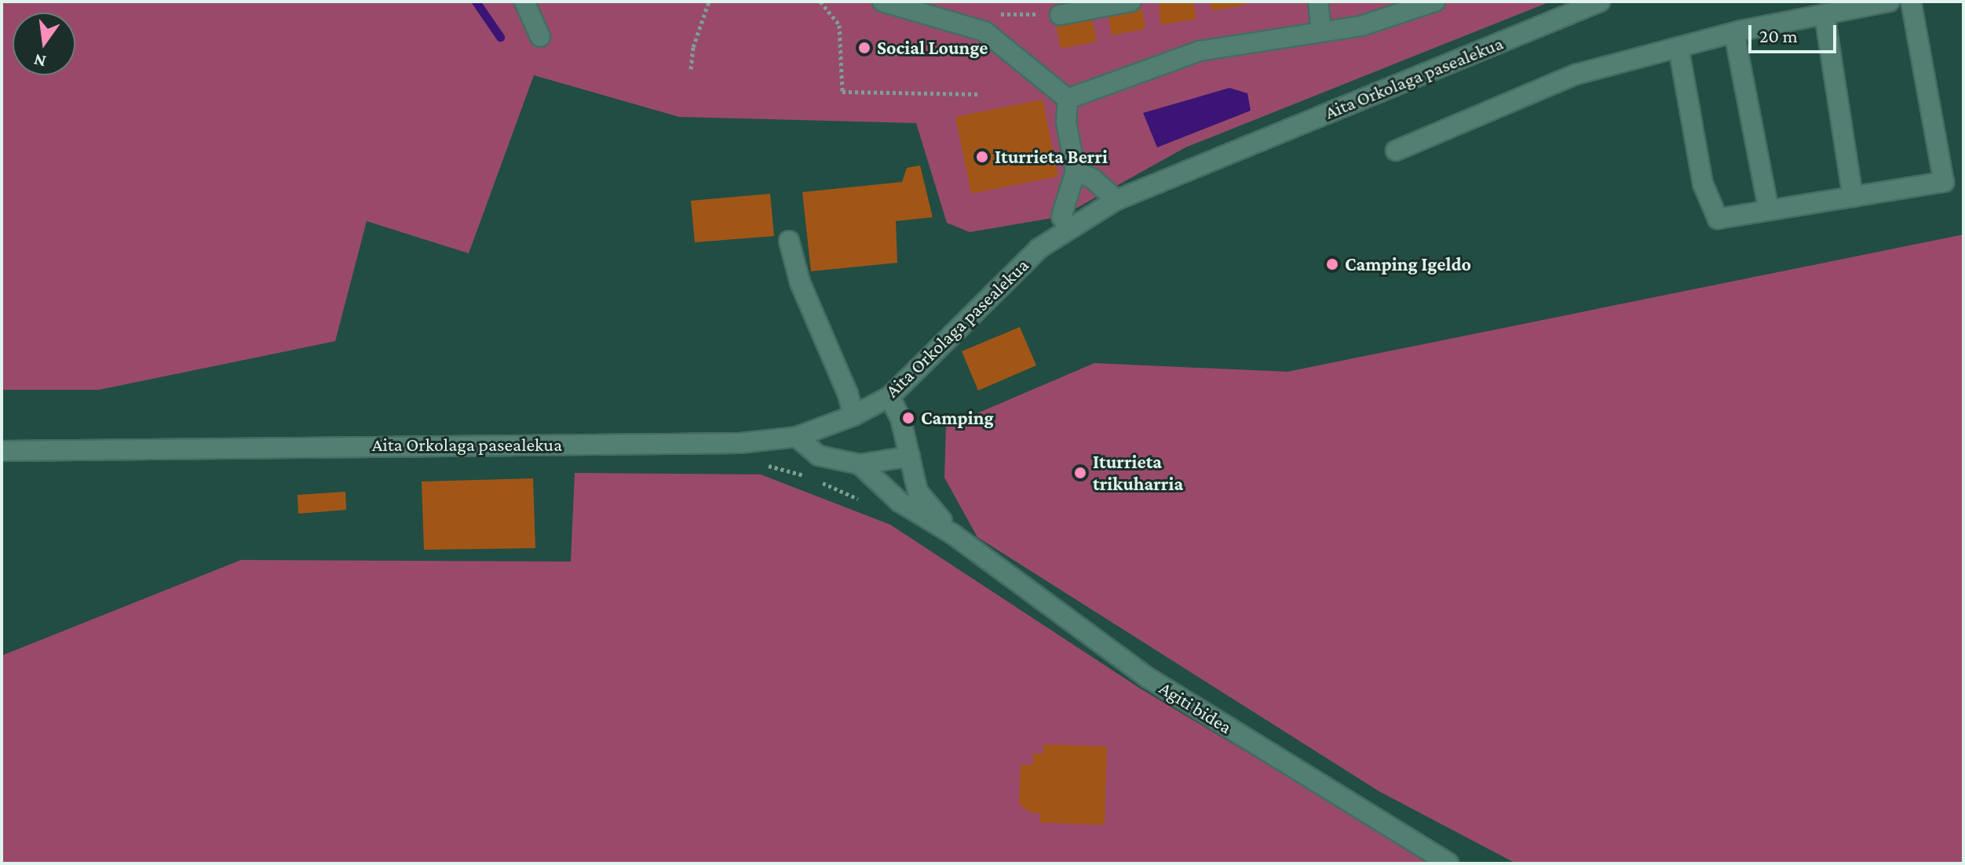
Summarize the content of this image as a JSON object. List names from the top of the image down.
{
  "streets": {
    "street": ["Aita Orkolaga pasealekua", "Agiti bidea"]
  },
  "crossings": [
    ["Aita Orkolaga pasealekua", "Agiti bidea"]
  ],
  "places": [
    "Social Lounge",
    "Iturrieta Berri",
    "Camping Igeldo",
    "Camping",
    "Iturrieta trikuharria"
  ],
  "scale_bar": "20 m",
  "north": "bottom"
}
